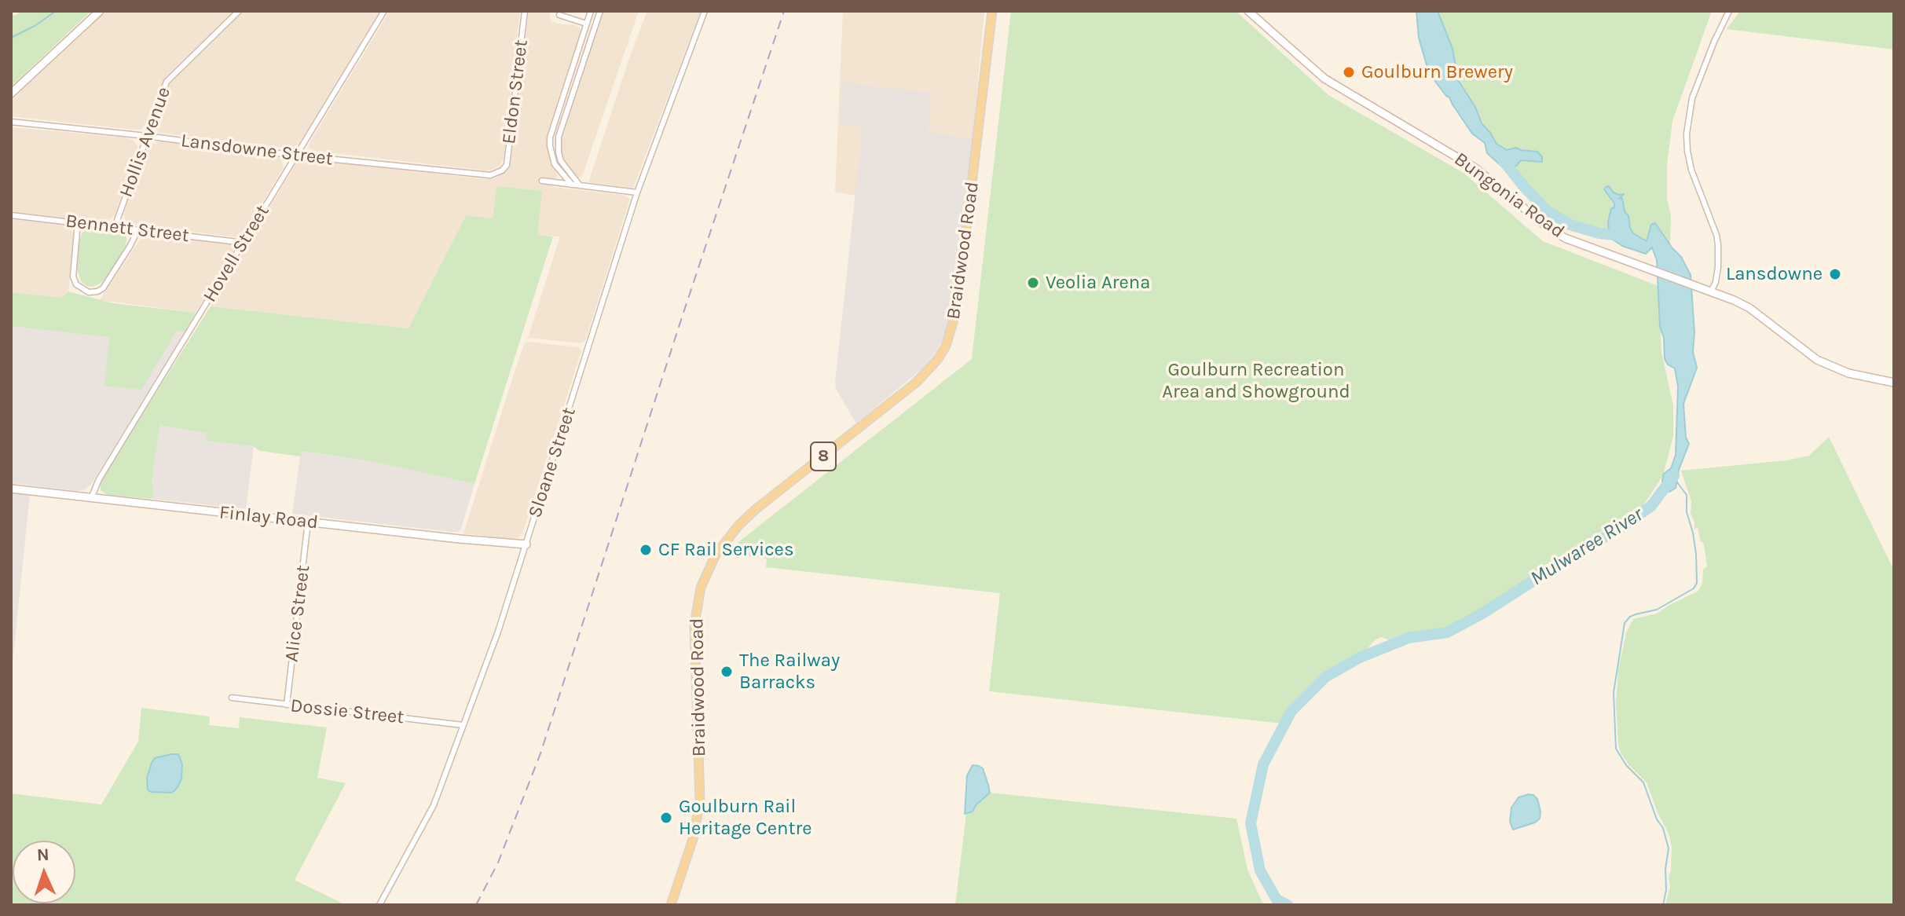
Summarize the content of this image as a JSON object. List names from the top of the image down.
{
  "streets": {
    "main road": ["Braidwood Road", "8"],
    "street": [
      "Eldon Street",
      "Hollis Avenue",
      "Lansdowne Street",
      "Bungonia Road",
      "Bennett Street",
      "Hovell Street",
      "Sloane Street",
      "Finlay Road",
      "Alice Street",
      "Dossie Street"
    ]
  },
  "crossings": [
    ["Eldon Street", "Lansdowne Street"],
    ["Hollis Avenue", "Lansdowne Street"],
    ["Hollis Avenue", "Bennett Street"],
    ["Lansdowne Street", "Hovell Street"],
    ["Bennett Street", "Hovell Street"],
    ["Hovell Street", "Finlay Road"],
    ["Sloane Street", "Finlay Road"],
    ["Sloane Street", "Dossie Street"],
    ["Finlay Road", "Alice Street"],
    ["Alice Street", "Dossie Street"]
  ],
  "water": ["Mulwaree River"],
  "parks": ["Goulburn Recreation Area and Showground"],
  "places": [
    "Goulburn Brewery",
    "Lansdowne",
    "Veolia Arena",
    "CF Rail Services",
    "The Railway Barracks",
    "Goulburn Rail Heritage Centre"
  ],
  "north": "top"
}
